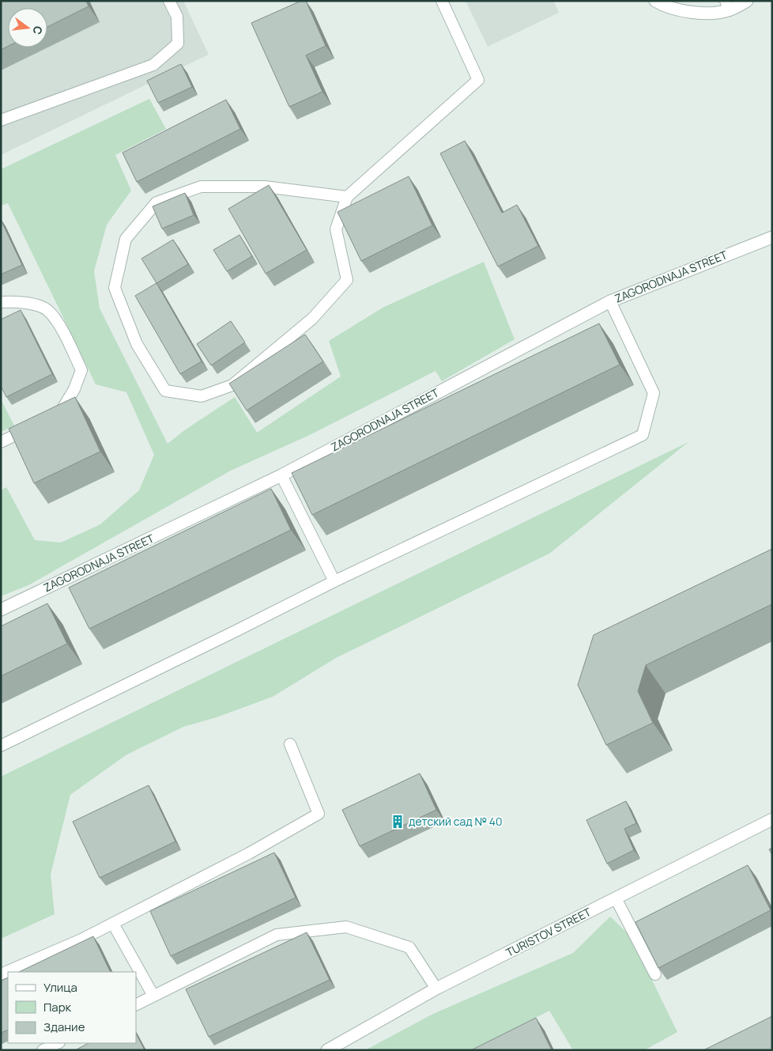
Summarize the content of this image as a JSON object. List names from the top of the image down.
{
  "streets": {
    "street": ["ZAGORODNAJA STREET", "TURISTOV STREET"]
  },
  "places": {
    "building": ["детский сад № 40"]
  },
  "legend": ["Улица", "Парк", "Здание"],
  "north": "right"
}
